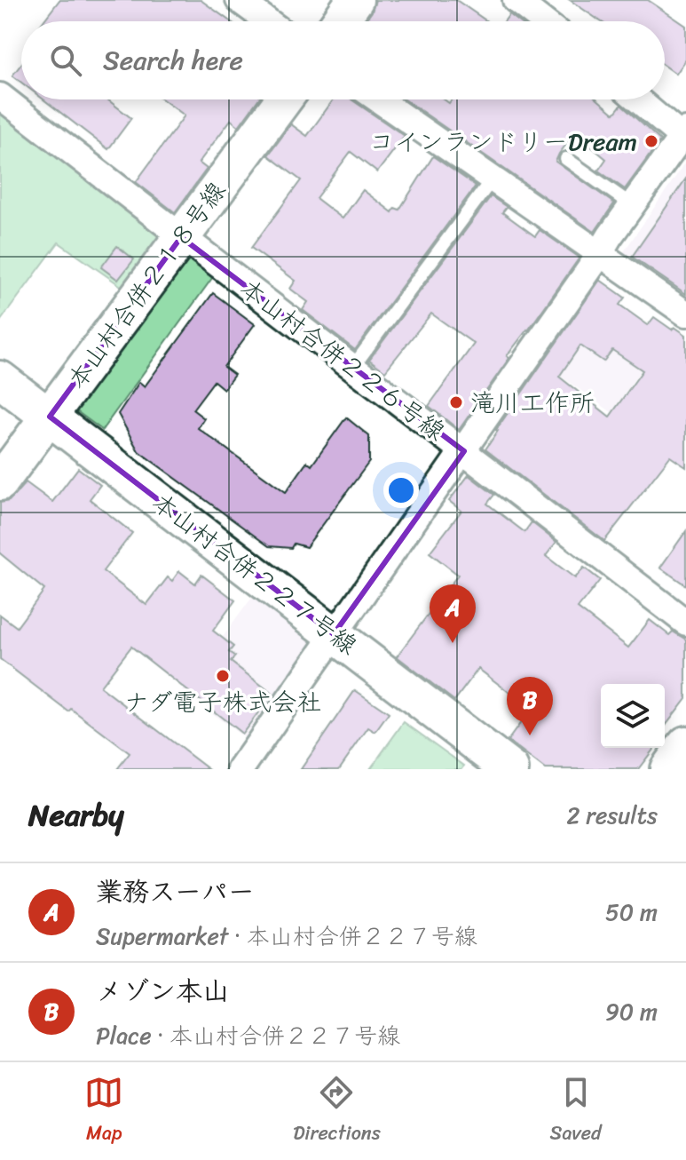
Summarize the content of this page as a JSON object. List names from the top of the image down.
{
  "streets": {
    "street": ["本山村合併２１８号線", "本山村合併２２６号線", "本山村合併２２７号線"]
  },
  "crossings": [
    ["本山村合併２１８号線", "本山村合併２２６号線"],
    ["本山村合併２１８号線", "本山村合併２２７号線"]
  ],
  "places": ["コインランドリーDream", "滝川工作所", "ナダ電子株式会社"],
  "page": {
    "search": "Search here",
    "pins": ["A", "B"],
    "heading": ["Nearby", "2 results"],
    "list": [
      {
        "mark": "A",
        "name": "業務スーパー",
        "note": "Supermarket · 本山村合併２２７号線",
        "value": "50 m"
      },
      {
        "mark": "B",
        "name": "メゾン本山",
        "note": "Place · 本山村合併２２７号線",
        "value": "90 m"
      }
    ],
    "nav": ["Map", "Directions", "Saved"]
  }
}
